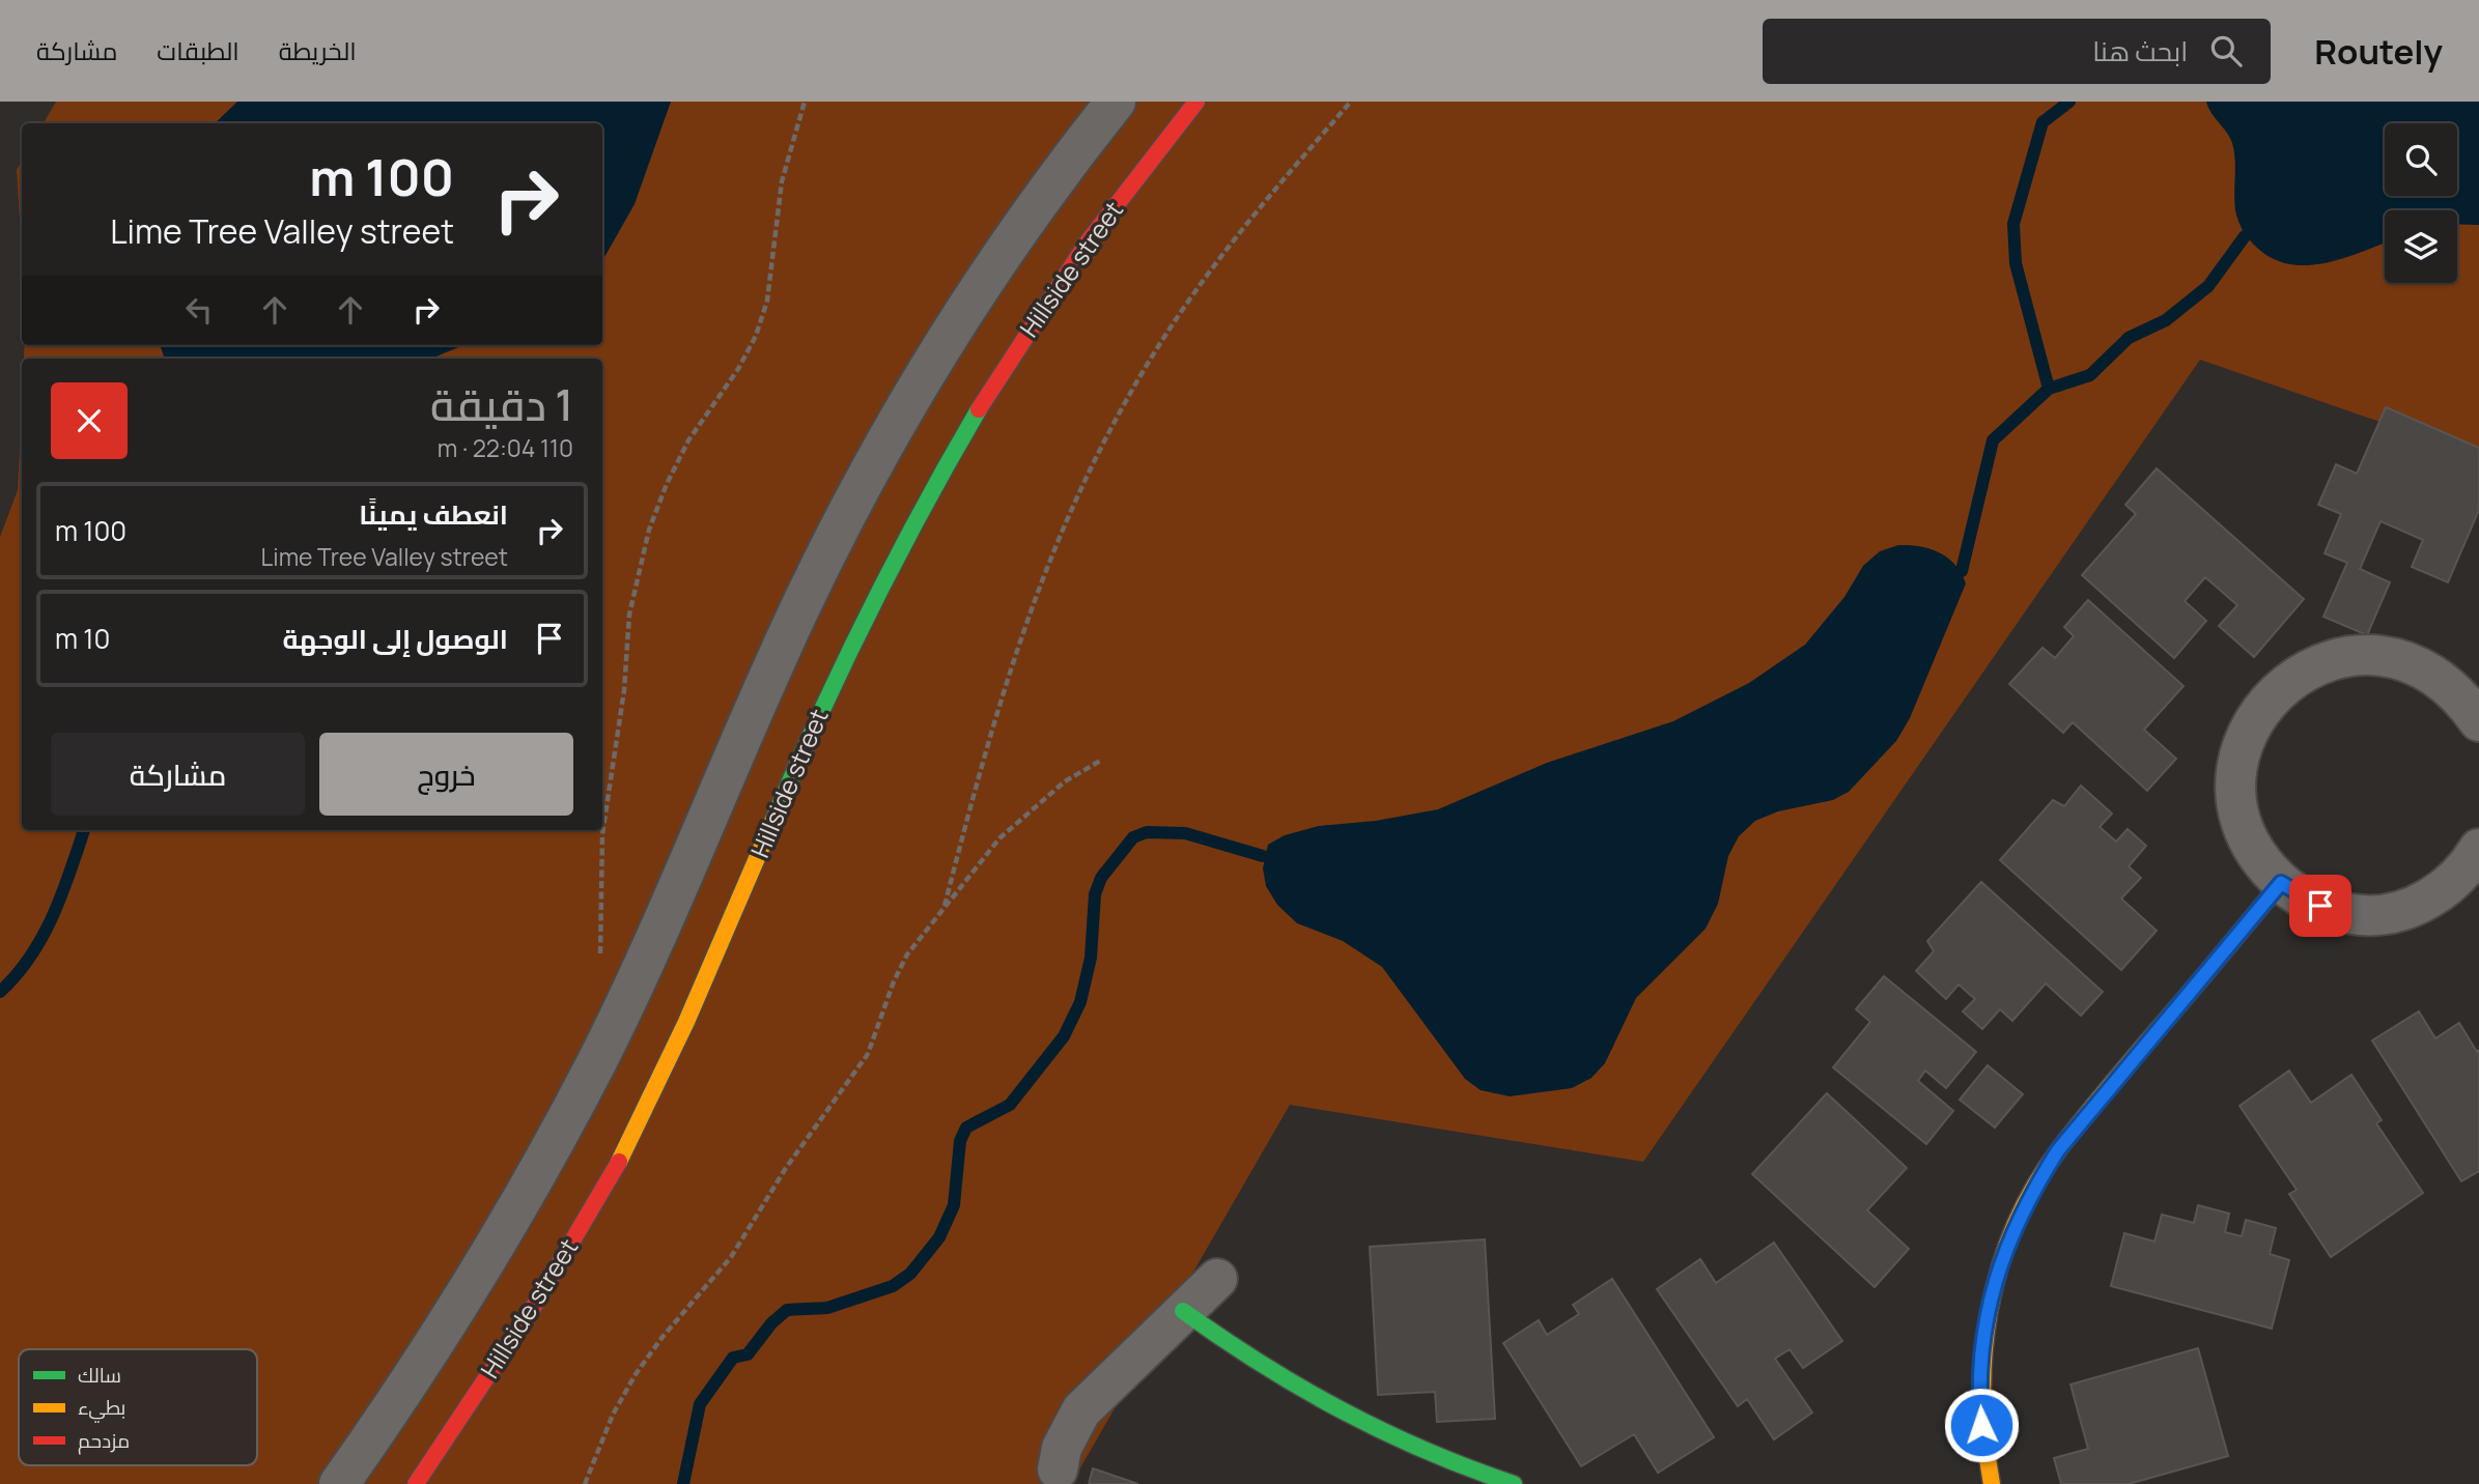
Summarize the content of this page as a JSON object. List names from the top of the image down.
{
  "streets": {
    "street": ["Hillside street"]
  },
  "legend": ["سالك", "بطيء", "مزدحم"],
  "page": {
    "header": "Routely",
    "search": "ابحث هنا",
    "nav": ["الخريطة", "الطبقات", "مشاركة"],
    "turn": ["100 m", "Lime Tree Valley street"],
    "heading": ["1 دقيقة", "110 m · 22:04"],
    "list": [
      {
        "name": "انعطف يمينًا",
        "note": "Lime Tree Valley street",
        "value": "100 m"
      },
      {
        "name": "الوصول إلى الوجهة",
        "value": "10 m"
      }
    ],
    "buttons": ["خروج", "مشاركة"]
  }
}
